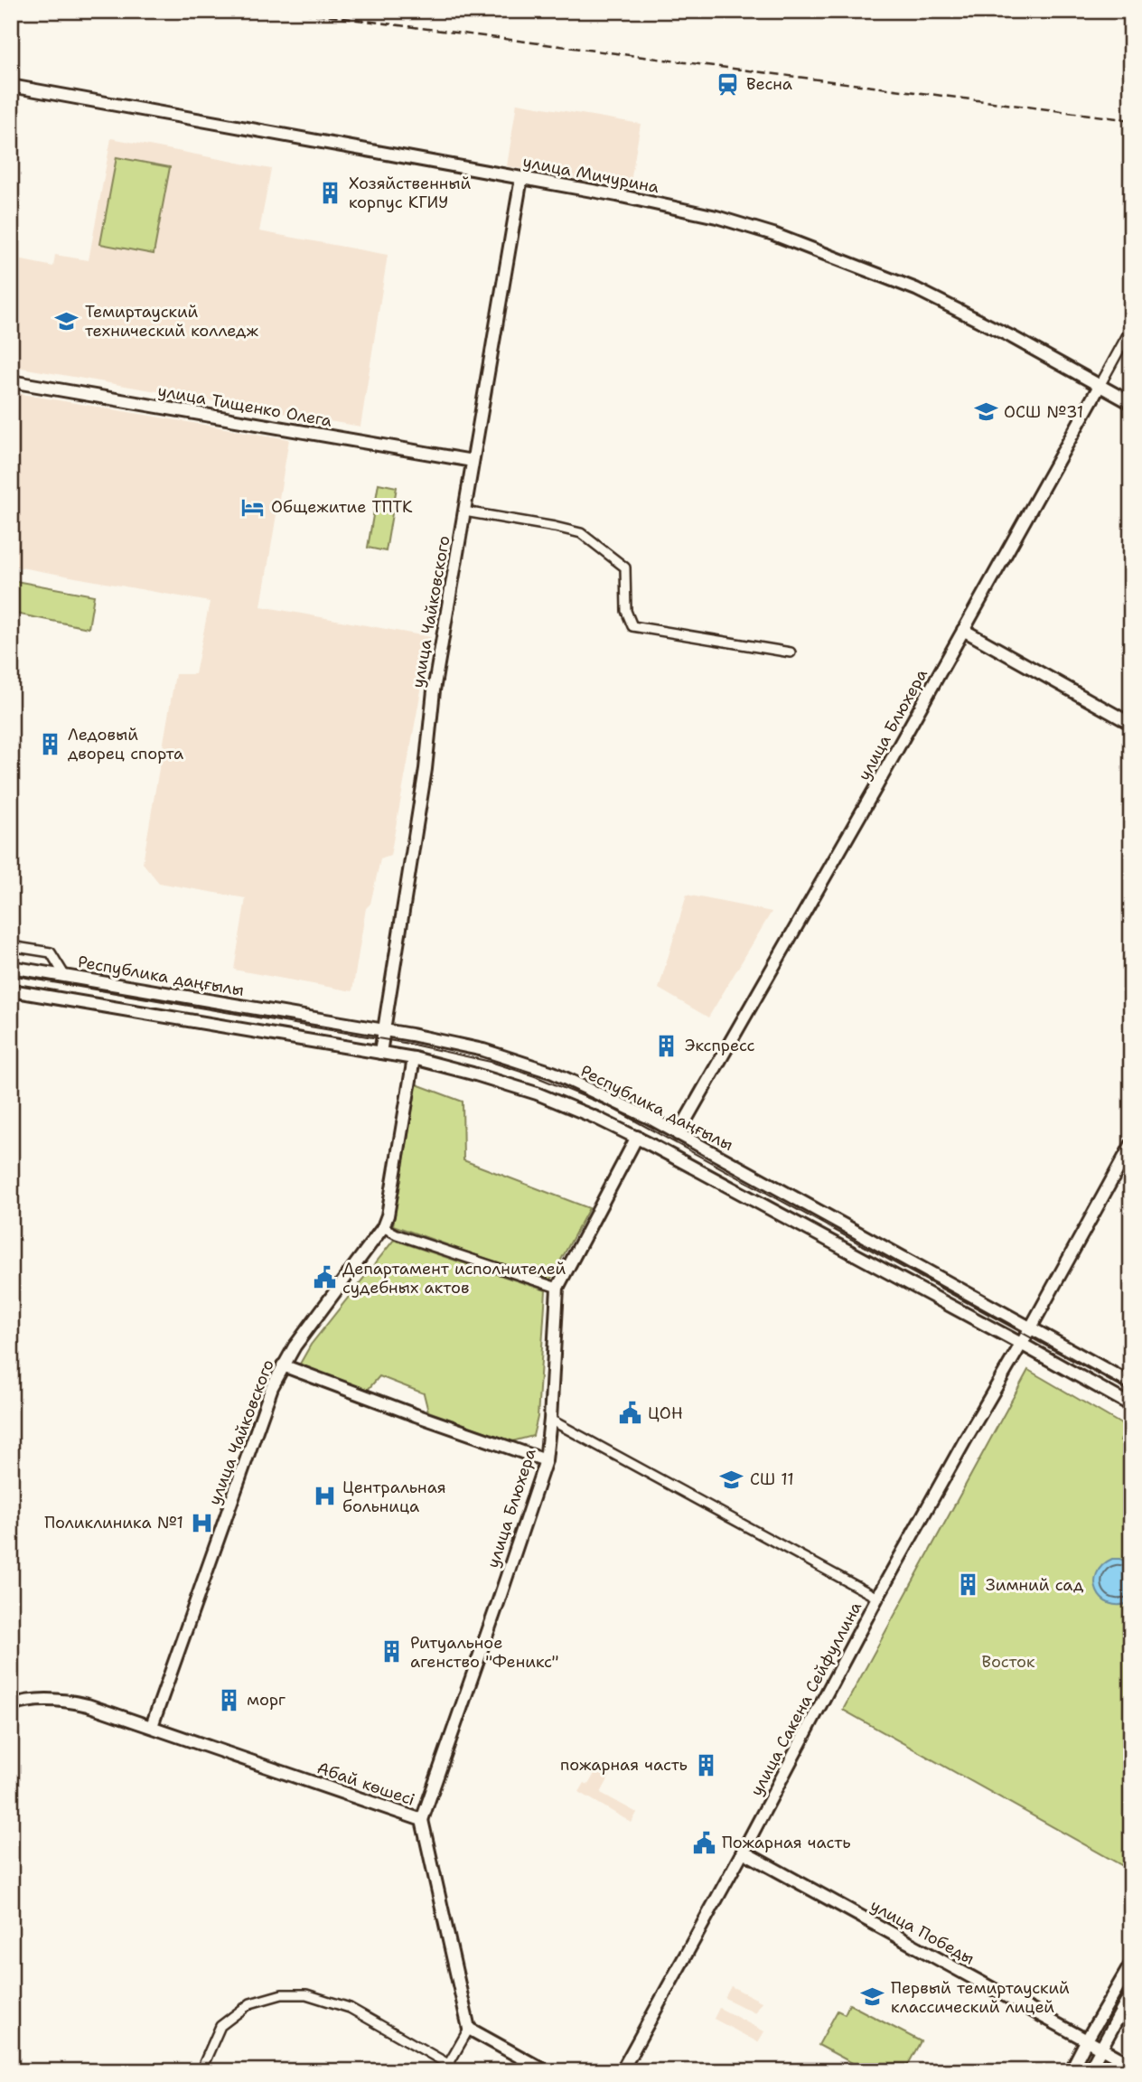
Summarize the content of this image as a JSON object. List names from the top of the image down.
{
  "streets": {
    "street": [
      "улица Мичурина",
      "улица Тищенко Олега",
      "улица Чайковского",
      "улица Блюхера",
      "Республика даңғылы",
      "улица Сакена Сейфуллина",
      "Абай көшесі",
      "улица Победы"
    ]
  },
  "crossings": [
    ["улица Мичурина", "улица Чайковского"],
    ["улица Мичурина", "улица Блюхера"],
    ["улица Тищенко Олега", "улица Чайковского"],
    ["улица Чайковского", "Республика даңғылы"],
    ["улица Чайковского", "Абай көшесі"],
    ["улица Блюхера", "Республика даңғылы"],
    ["улица Блюхера", "Абай көшесі"],
    ["Республика даңғылы", "улица Сакена Сейфуллина"],
    ["улица Сакена Сейфуллина", "улица Победы"]
  ],
  "parks": ["Восток"],
  "places": {
    "station": ["Весна"],
    "building": [
      "Хозяйственный корпус КГИУ",
      "Ледовый дворец спорта",
      "Экспресс",
      "Зимний сад",
      "Ритуальное агенство \"Феникс\"",
      "морг",
      "пожарная часть"
    ],
    "school or university": [
      "Темиртауский технический колледж",
      "ОСШ №31",
      "СШ 11",
      "Первый темиртауский классический лицей"
    ],
    "hotel": ["Общежитие ТПТК"],
    "public building": ["Департамент исполнителей судебных актов", "ЦОН", "Пожарная часть"],
    "hospital": ["Центральная больница", "Поликлиника №1"]
  }
}
